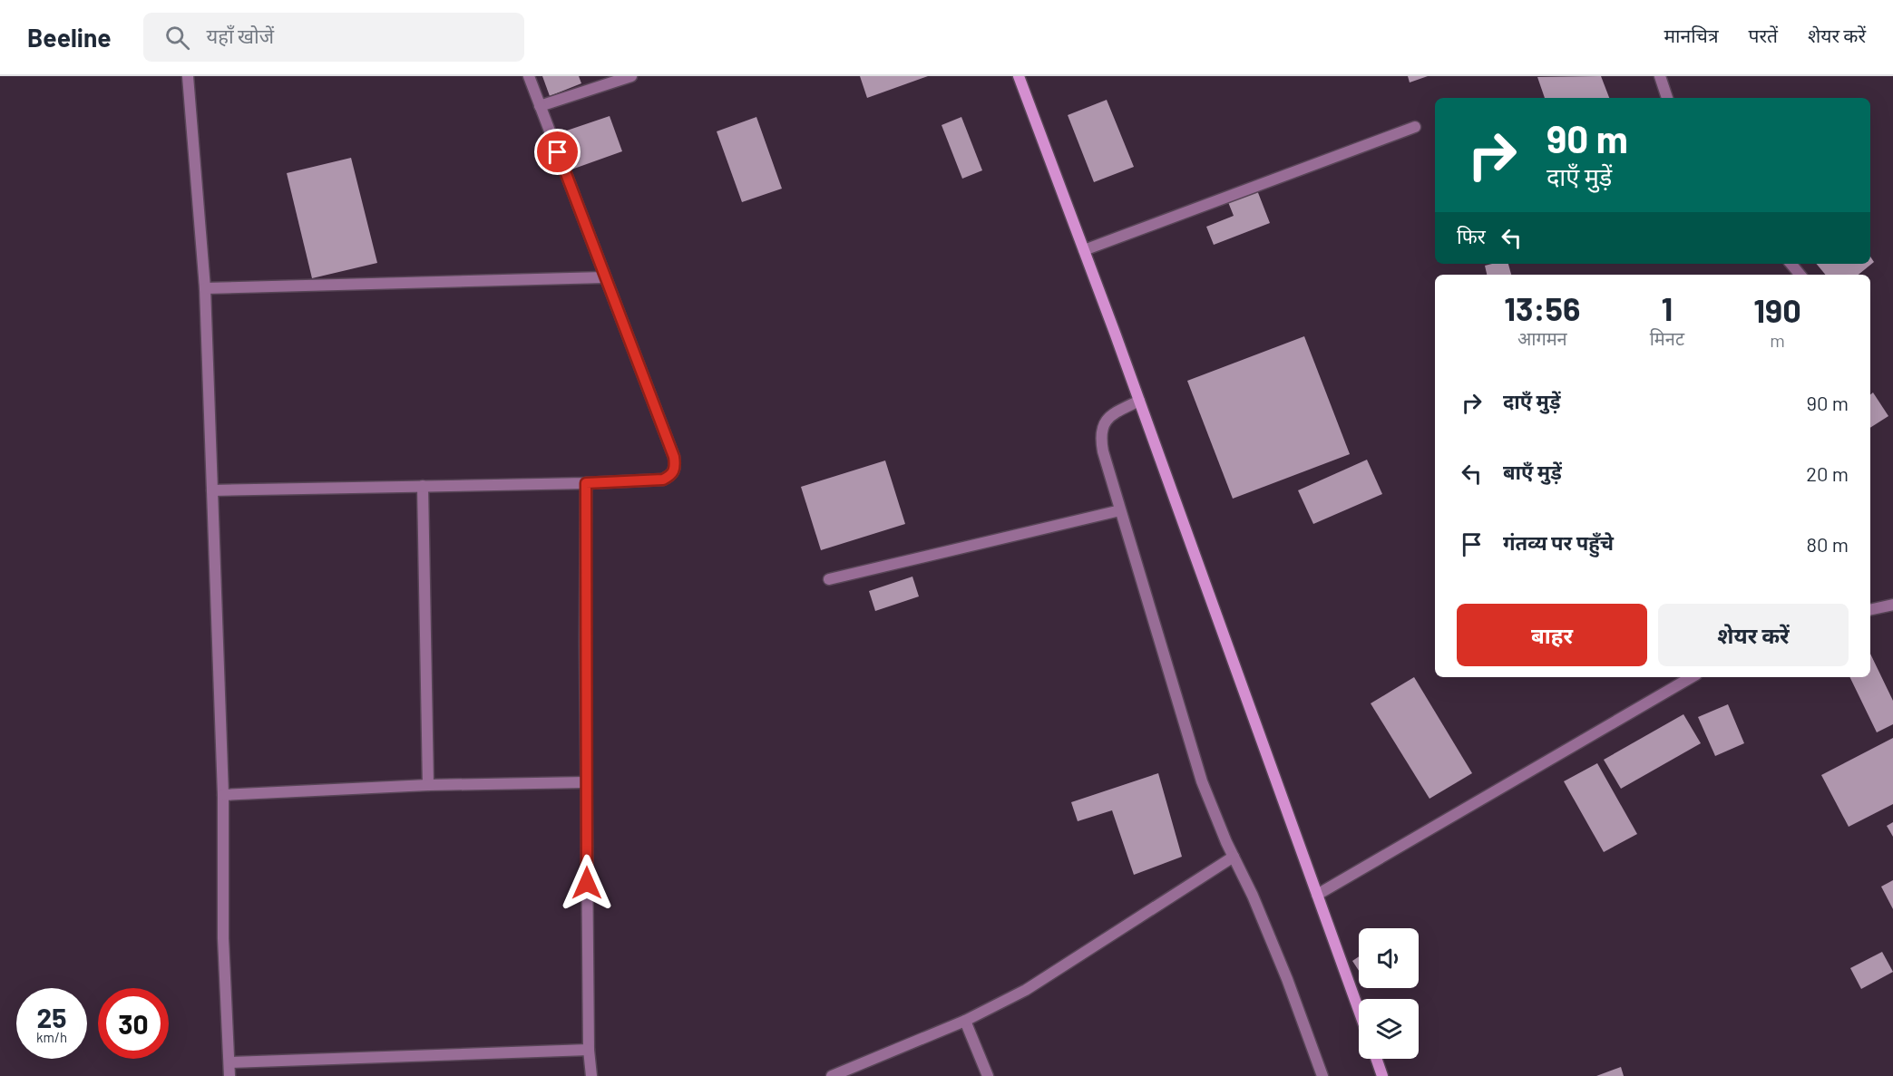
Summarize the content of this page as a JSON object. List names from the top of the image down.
{
  "page": {
    "header": "Beeline",
    "search": "यहाँ खोजें",
    "nav": ["मानचित्र", "परतें", "शेयर करें"],
    "turn": ["90 m", "दाएँ मुड़ें"],
    "then": "फिर",
    "eta": [
      "13:56",
      "आगमन",
      "1",
      "मिनट",
      "190",
      "m"
    ],
    "list": [
      {
        "name": "दाएँ मुड़ें",
        "value": "90 m"
      },
      {
        "name": "बाएँ मुड़ें",
        "value": "20 m"
      },
      {
        "name": "गंतव्य पर पहुँचे",
        "value": "80 m"
      }
    ],
    "buttons": ["बाहर", "शेयर करें"],
    "speed": "25 km/h",
    "limit": "30"
  }
}
